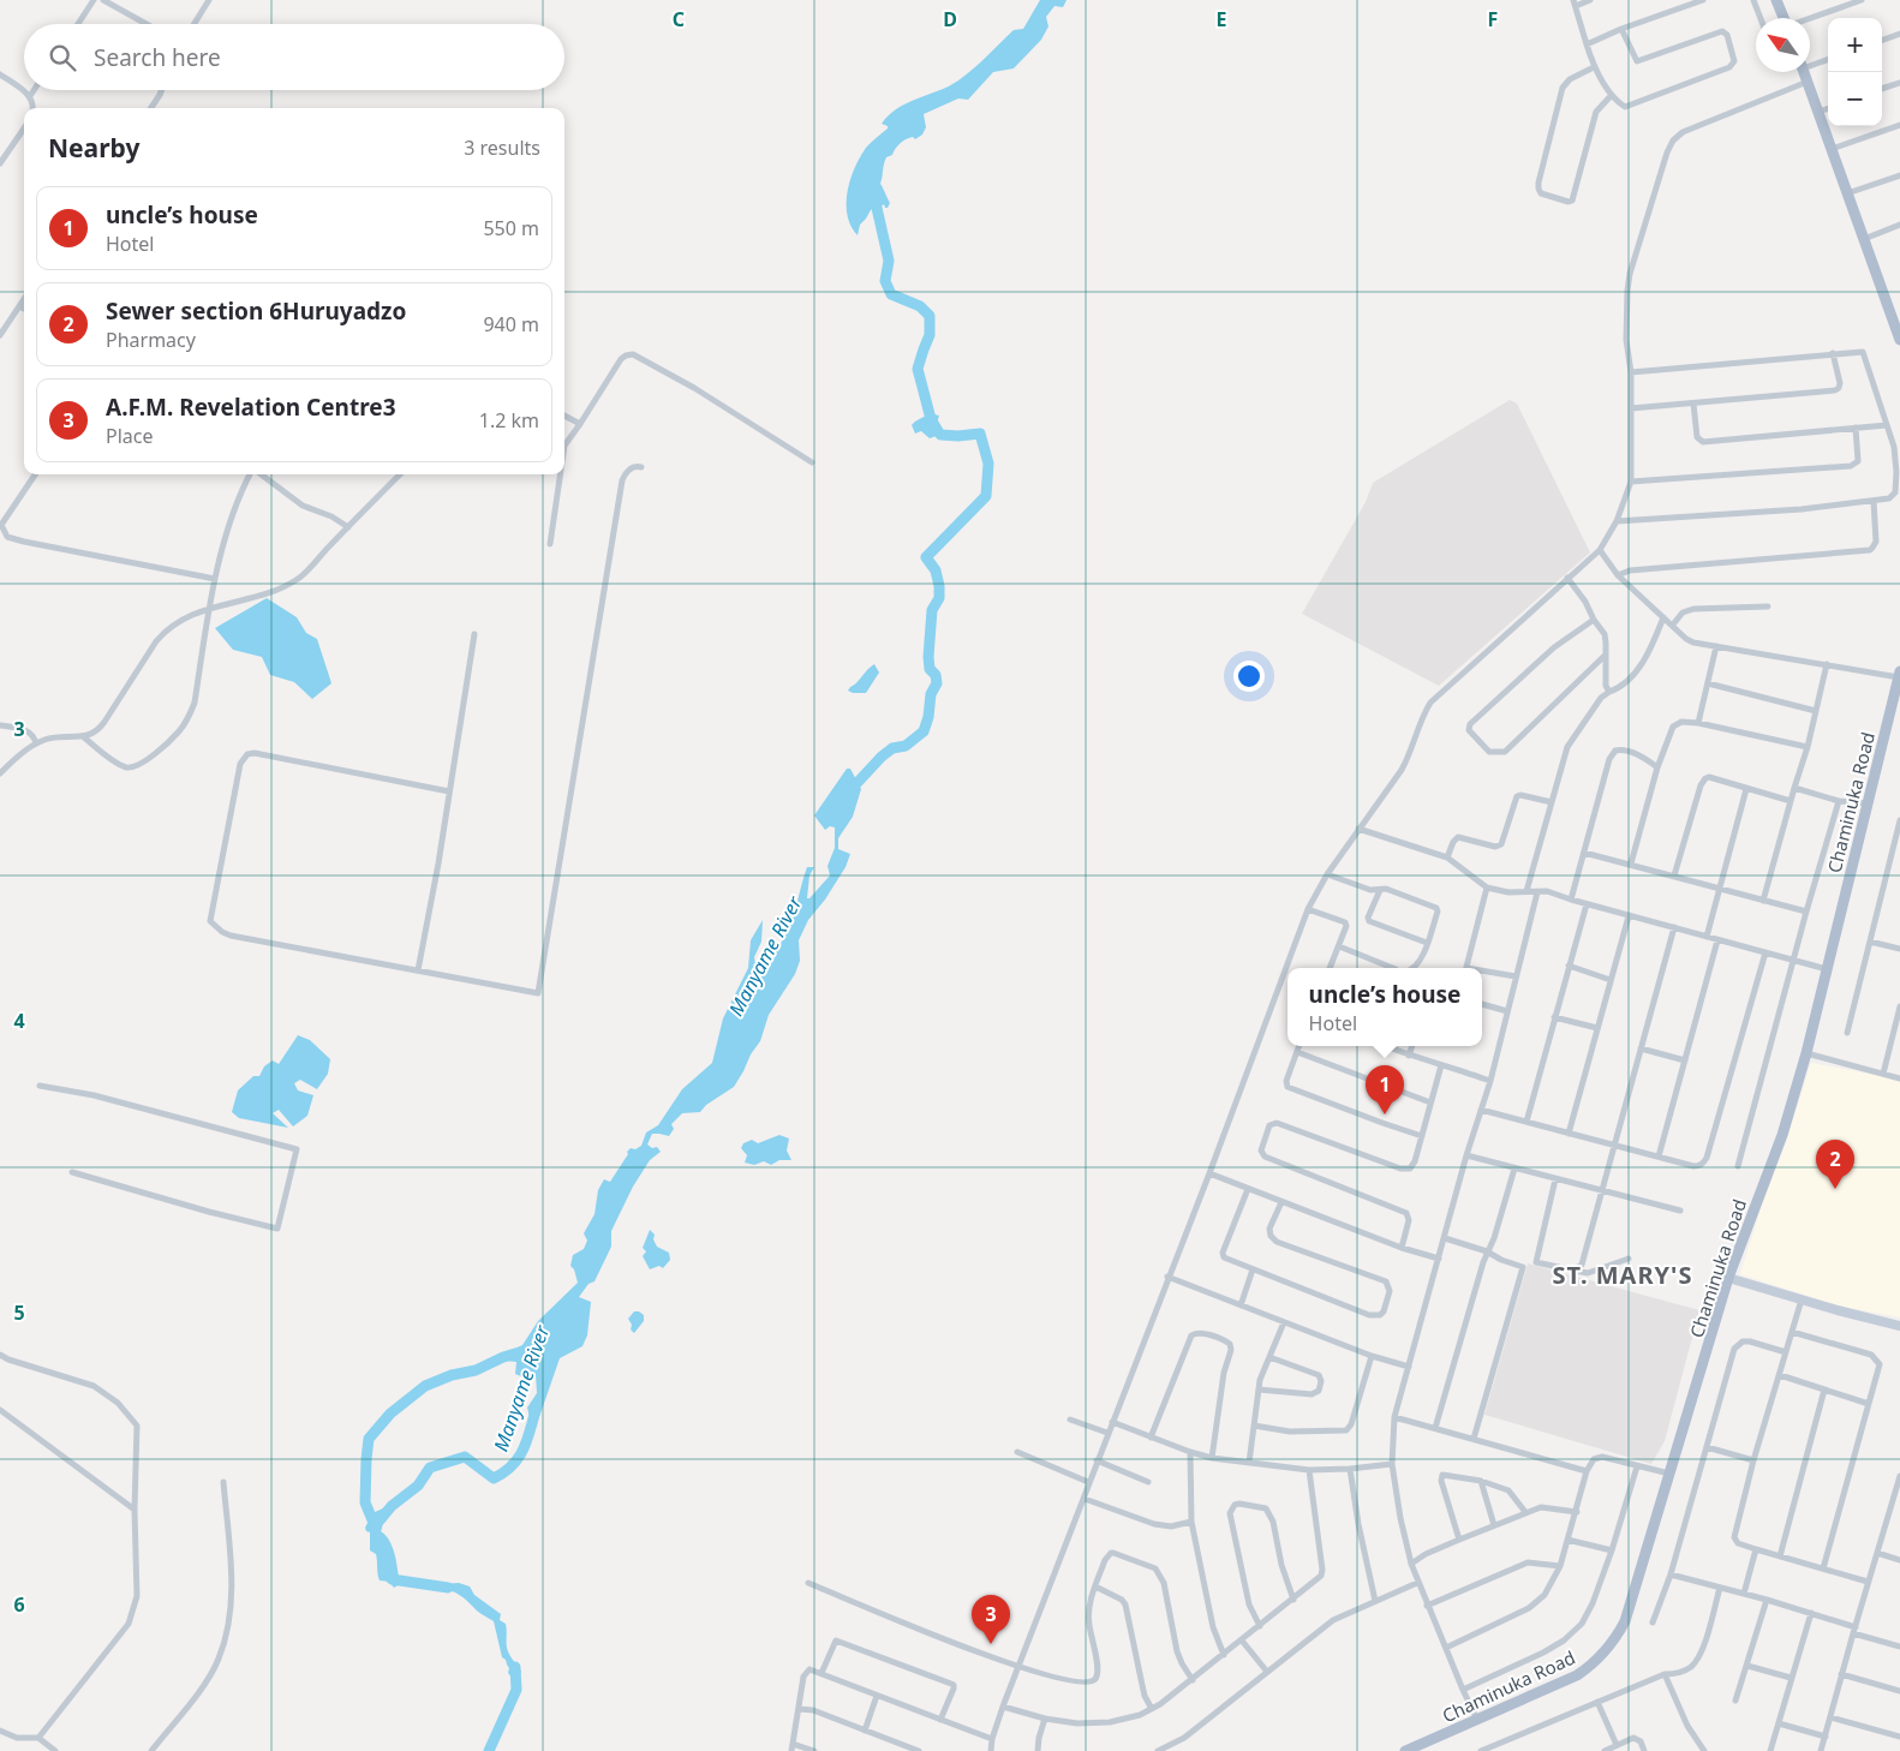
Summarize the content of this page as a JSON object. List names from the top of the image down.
{
  "streets": {
    "main road": ["Chaminuka Road"]
  },
  "districts": ["ST. MARY'S"],
  "water": ["Manyame River"],
  "north": "top left",
  "page": {
    "map_buttons": ["+", "−"],
    "search": "Search here",
    "heading": ["Nearby", "3 results"],
    "list": [
      {
        "mark": "1",
        "name": "uncle’s house",
        "note": "Hotel",
        "value": "550 m"
      },
      {
        "mark": "2",
        "name": "Sewer section 6Huruyadzo",
        "note": "Pharmacy",
        "value": "940 m"
      },
      {
        "mark": "3",
        "name": "A.F.M. Revelation Centre3",
        "note": "Place",
        "value": "1.2 km"
      }
    ],
    "popup": ["uncle’s house", "Hotel"],
    "pins": ["1", "2", "3"]
  },
  "grid": {
    "columns": [
      "C",
      "D",
      "E",
      "F"
    ],
    "rows": [
      "3",
      "4",
      "5",
      "6"
    ]
  }
}
